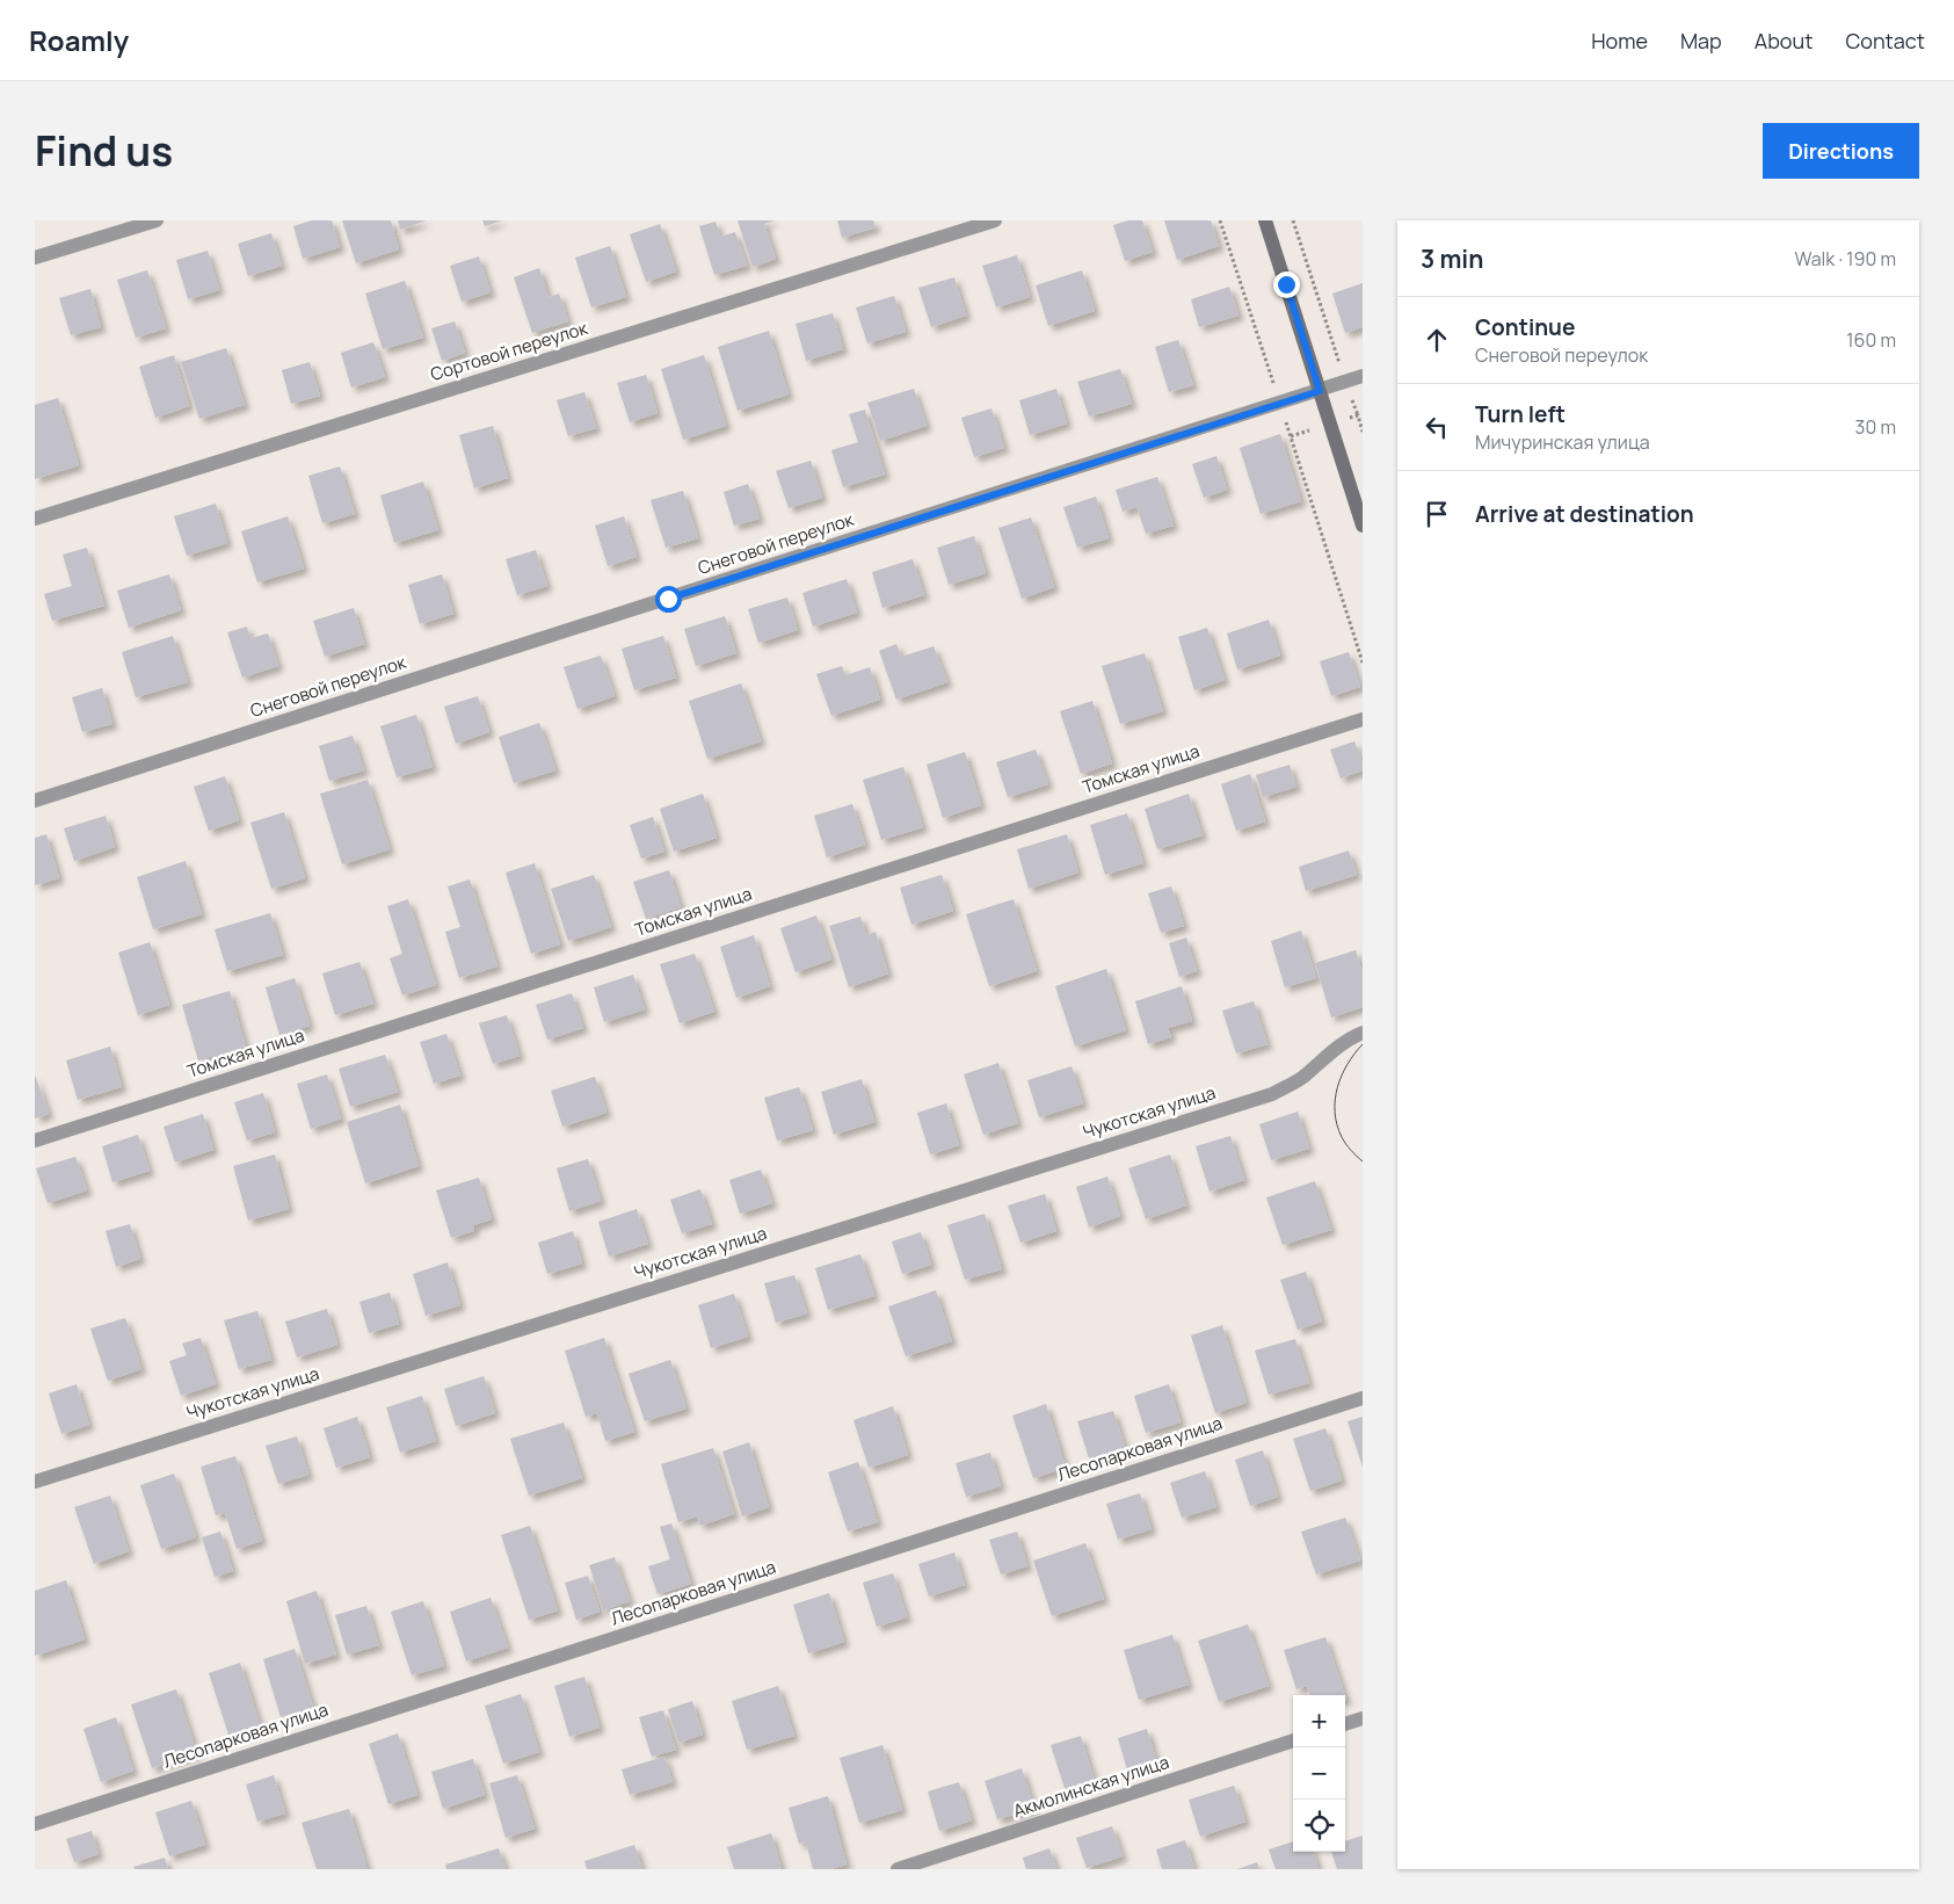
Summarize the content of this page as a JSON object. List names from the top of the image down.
{
  "streets": {
    "street": [
      "Сортовой переулок",
      "Снеговой переулок",
      "Томская улица",
      "Чукотская улица",
      "Лесопарковая улица",
      "Акмолинская улица"
    ]
  },
  "page": {
    "header": "Roamly",
    "nav": [
      "Home",
      "Map",
      "About",
      "Contact"
    ],
    "title": "Find us",
    "buttons": "Directions",
    "heading": ["3 min", "Walk · 190 m"],
    "list": [
      ["Continue", "Снеговой переулок", "160 m"],
      ["Turn left", "Мичуринская улица", "30 m"],
      "Arrive at destination"
    ],
    "map_buttons": ["+", "−"]
  }
}
